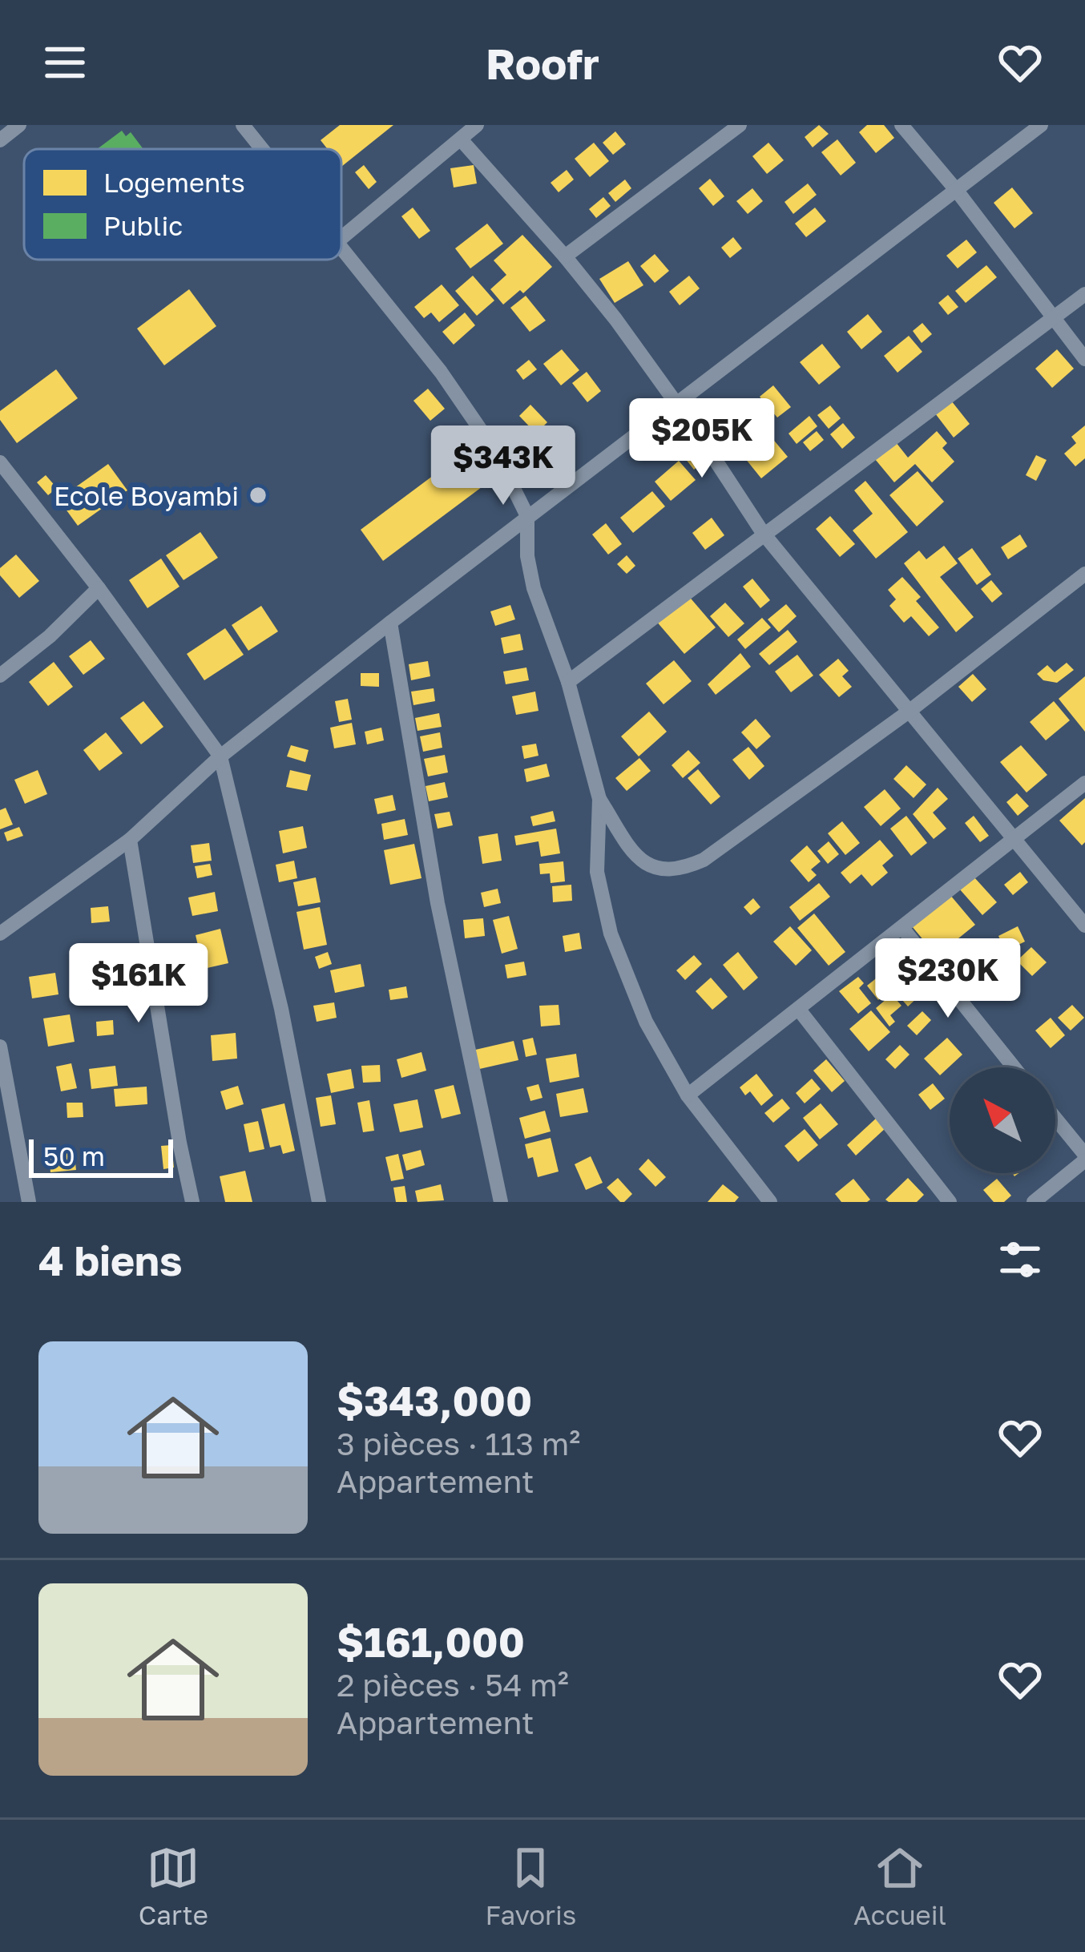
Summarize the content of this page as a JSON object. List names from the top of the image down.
{
  "places": ["Ecole Boyambi"],
  "legend": ["Logements", "Public"],
  "scale_bar": "50 m",
  "north": "top left",
  "page": {
    "header": "Roofr",
    "price": [
      "$205K",
      "$343K",
      "$230K",
      "$161K"
    ],
    "scale": "50 m",
    "heading": "4 biens",
    "list": [
      {
        "name": "$343,000",
        "note": "3 pièces · 113 m² · Appartement"
      },
      {
        "name": "$161,000",
        "note": "2 pièces · 54 m² · Appartement"
      }
    ],
    "tabs": ["Carte", "Favoris", "Accueil"]
  }
}
